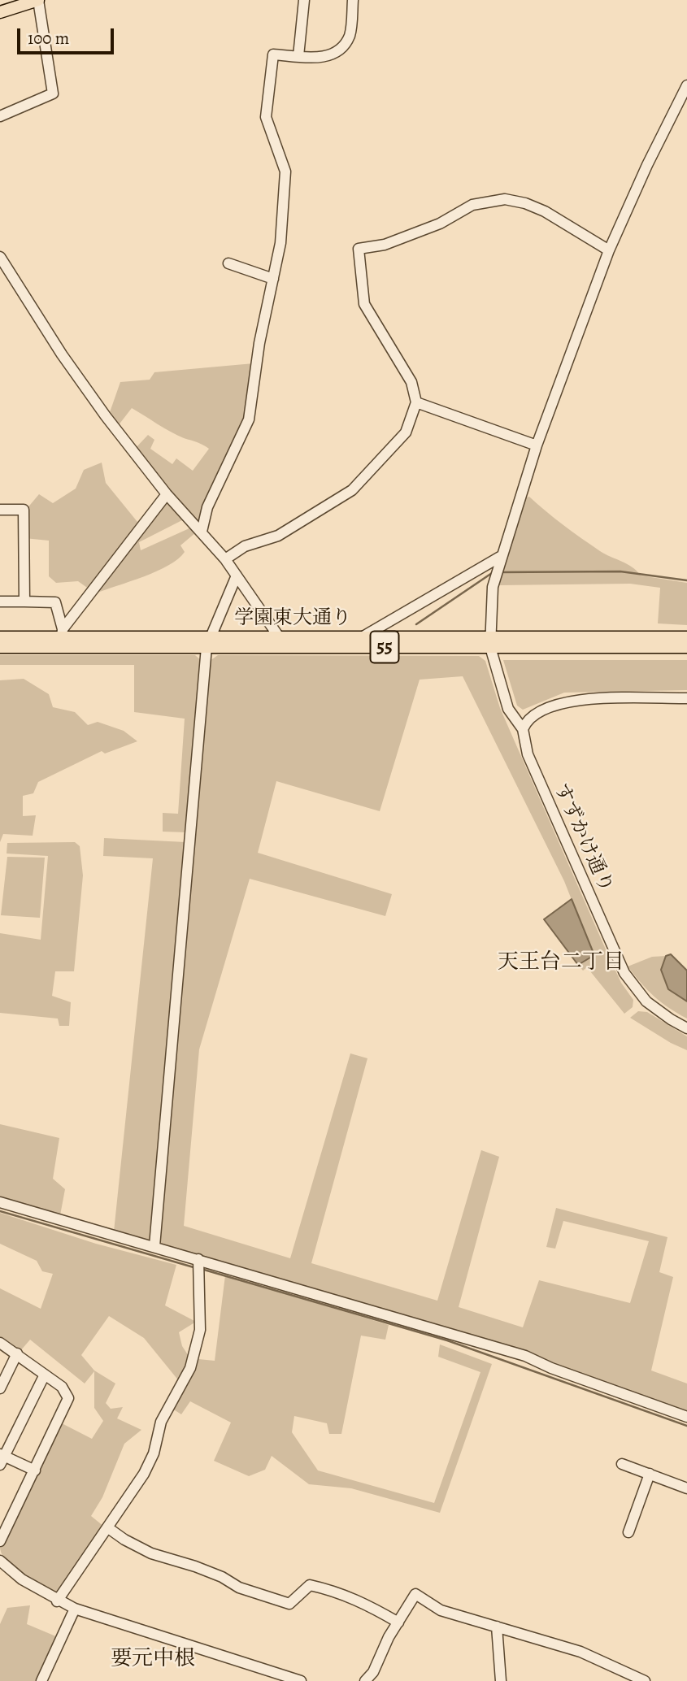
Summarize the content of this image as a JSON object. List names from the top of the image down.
{
  "streets": {
    "main road": ["学園東大通り", "55"],
    "street": ["すずかけ通り"]
  },
  "crossings": [
    ["学園東大通り", "すずかけ通り"]
  ],
  "districts": ["天王台二丁目", "要元中根"],
  "scale_bar": "100 m"
}
